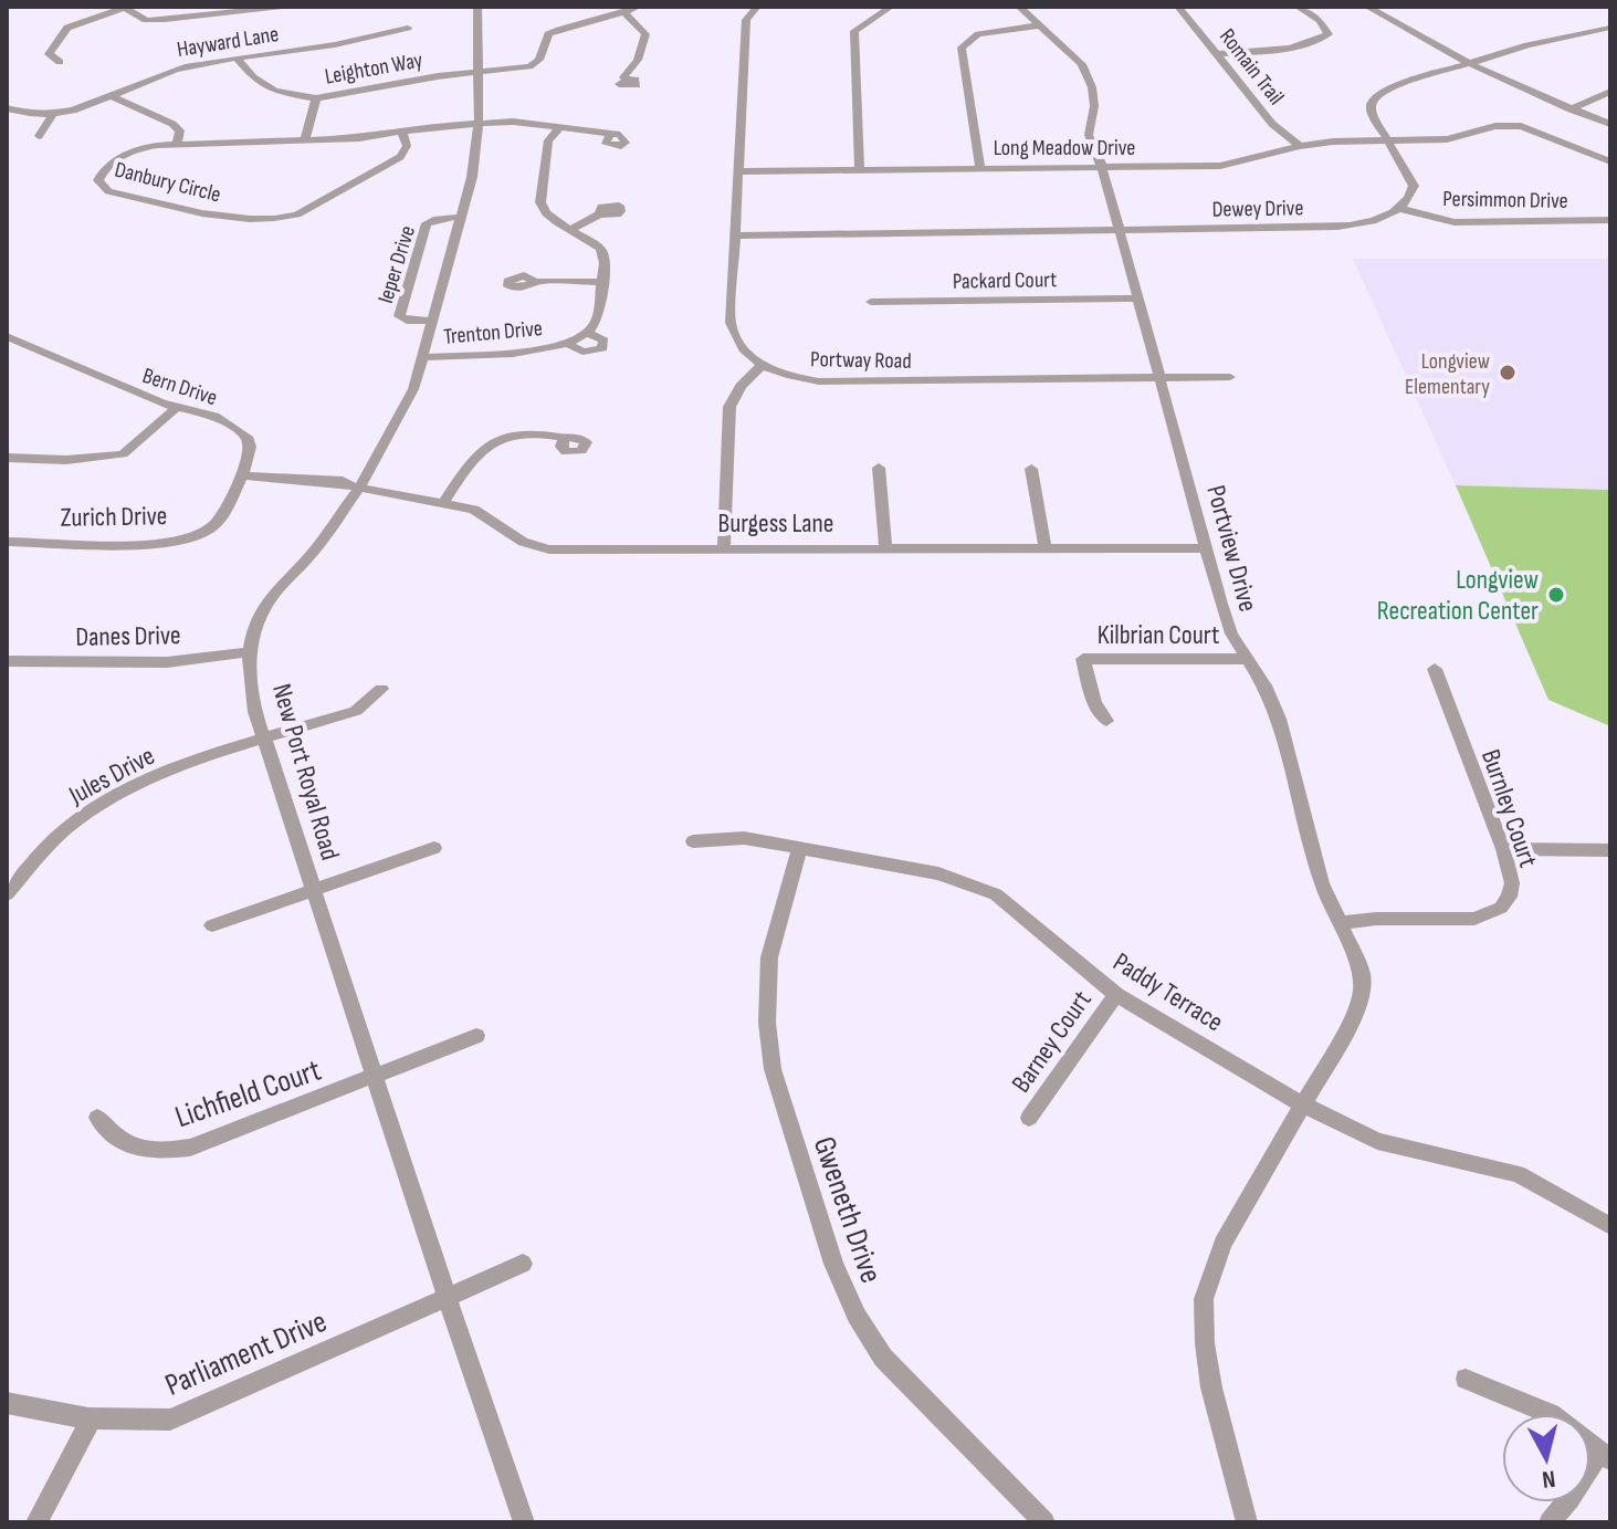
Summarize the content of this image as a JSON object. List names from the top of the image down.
{
  "streets": {
    "street": [
      "Hayward Lane",
      "Romain Trail",
      "Leighton Way",
      "Long Meadow Drive",
      "Danbury Circle",
      "Persimmon Drive",
      "Dewey Drive",
      "Ieper Drive",
      "Packard Court",
      "Trenton Drive",
      "Portway Road",
      "Bern Drive",
      "Zurich Drive",
      "Burgess Lane",
      "Portview Drive",
      "Kilbrian Court",
      "Danes Drive",
      "New Port Royal Road",
      "Jules Drive",
      "Burnley Court",
      "Paddy Terrace",
      "Barney Court",
      "Lichfield Court",
      "Gweneth Drive",
      "Parliament Drive"
    ]
  },
  "crossings": [
    ["Hayward Lane", "Leighton Way"],
    ["Romain Trail", "Long Meadow Drive"],
    ["Leighton Way", "New Port Royal Road"],
    ["Long Meadow Drive", "Persimmon Drive"],
    ["Long Meadow Drive", "Portview Drive"],
    ["Danbury Circle", "Trenton Drive"],
    ["Danbury Circle", "New Port Royal Road"],
    ["Persimmon Drive", "Dewey Drive"],
    ["Dewey Drive", "Portview Drive"],
    ["Ieper Drive", "New Port Royal Road"],
    ["Packard Court", "Portview Drive"],
    ["Trenton Drive", "New Port Royal Road"],
    ["Portway Road", "Portview Drive"],
    ["Bern Drive", "Zurich Drive"],
    ["Burgess Lane", "Portview Drive"],
    ["Burgess Lane", "New Port Royal Road"],
    ["Portview Drive", "Kilbrian Court"],
    ["Portview Drive", "Burnley Court"],
    ["Portview Drive", "Paddy Terrace"],
    ["Danes Drive", "New Port Royal Road"],
    ["New Port Royal Road", "Jules Drive"],
    ["New Port Royal Road", "Lichfield Court"],
    ["New Port Royal Road", "Parliament Drive"],
    ["Paddy Terrace", "Barney Court"],
    ["Paddy Terrace", "Gweneth Drive"]
  ],
  "places": ["Longview Elementary", "Longview Recreation Center"],
  "north": "bottom"
}
